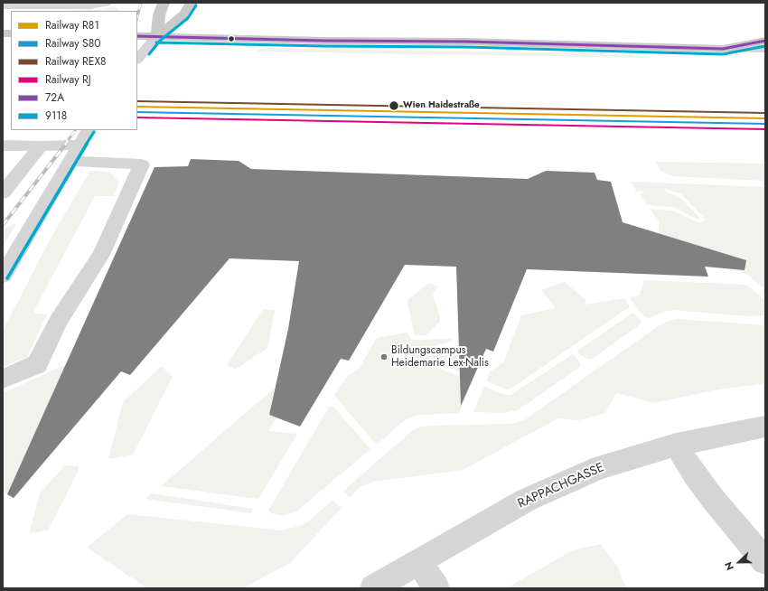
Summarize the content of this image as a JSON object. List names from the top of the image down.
{
  "streets": {
    "street": ["RAPPACHGASSE"]
  },
  "places": ["Wien Haidestraße", "Bildungscampus Heidemarie Lex-Nalis"],
  "lines": [
    "transit line 9118",
    "transit line 72A",
    "rail line REX8",
    "rail line R81",
    "rail line S80",
    "rail line RJ"
  ],
  "legend": [
    "Railway R81",
    "Railway S80",
    "Railway REX8",
    "Railway RJ",
    "72A",
    "9118"
  ],
  "north": "left"
}
